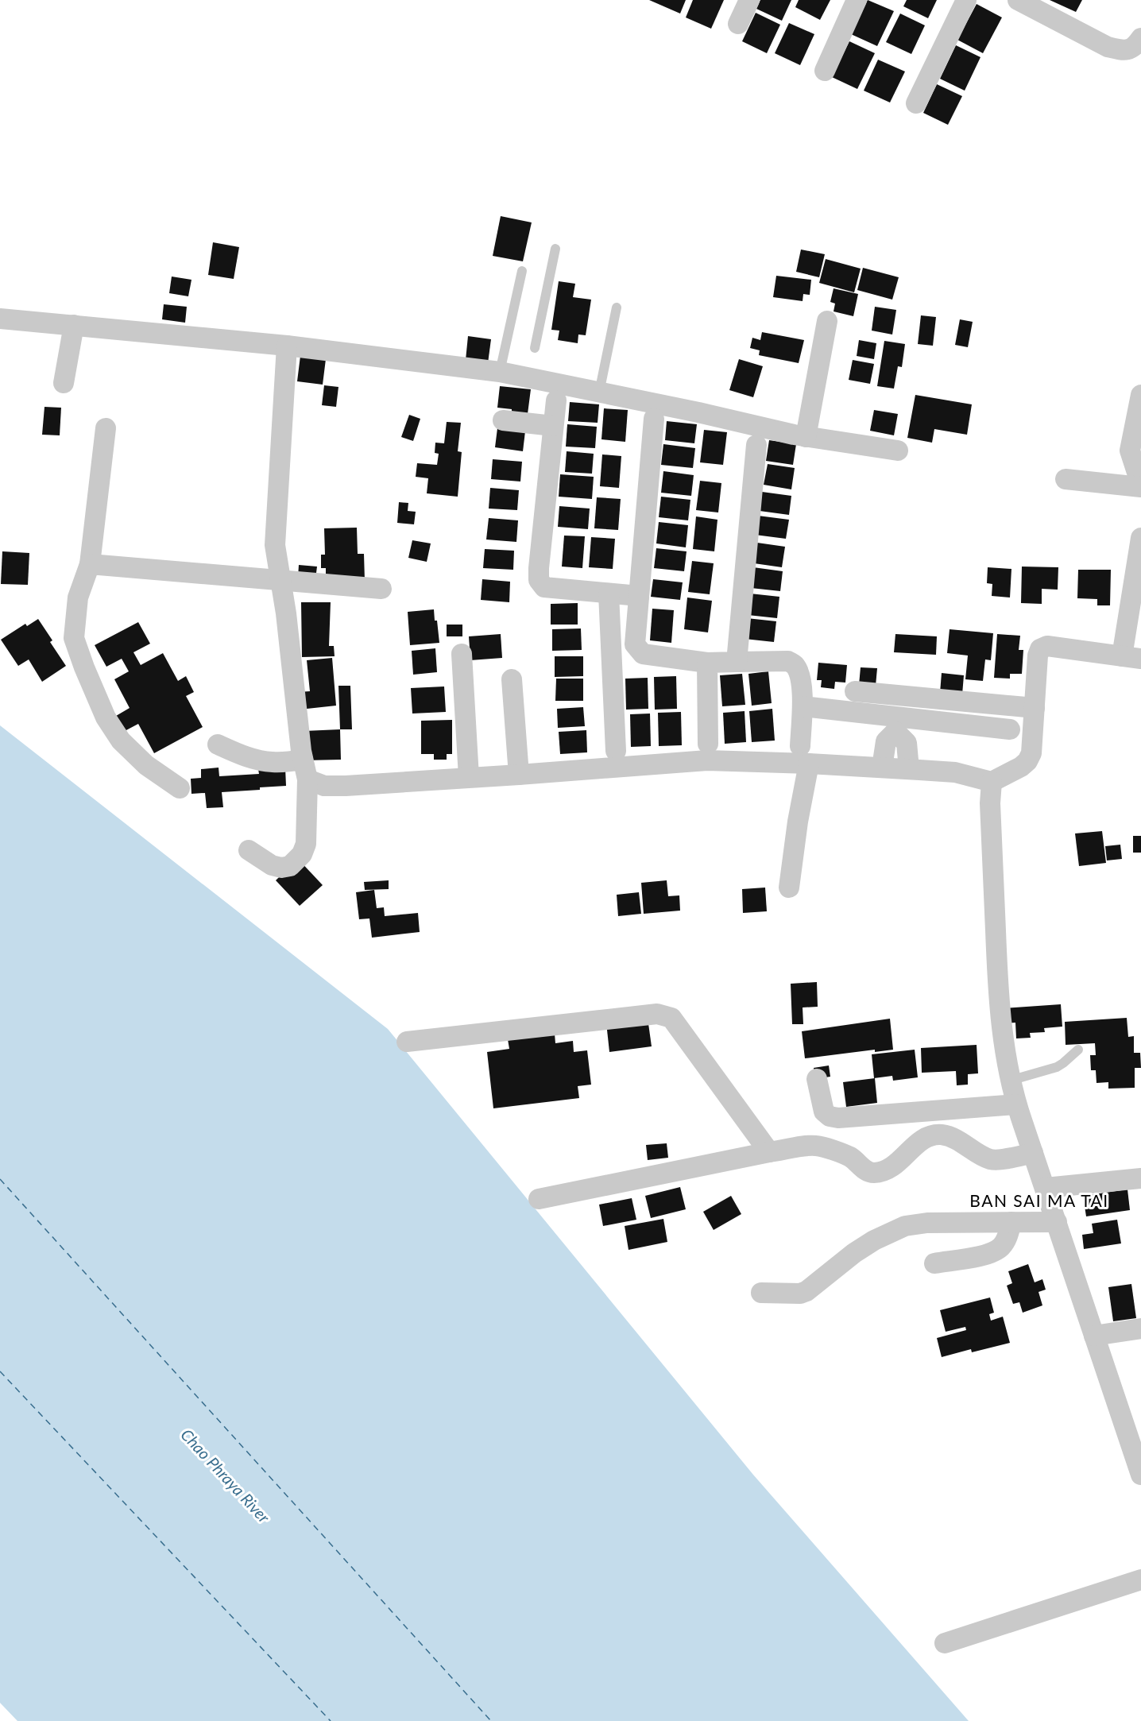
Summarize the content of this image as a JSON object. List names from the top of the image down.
{
  "districts": ["BAN SAI MA TAI"],
  "water": ["Chao Phraya River"]
}
